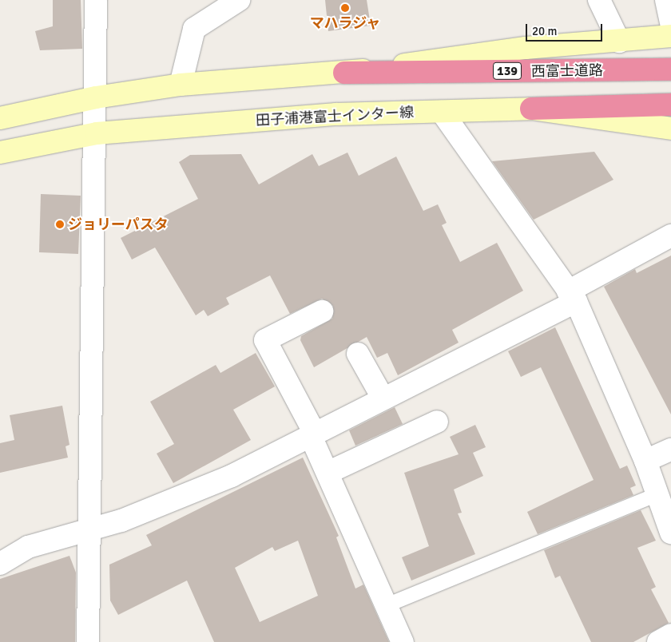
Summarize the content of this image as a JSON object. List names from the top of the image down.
{
  "streets": {
    "highway": ["139", "西富士道路"],
    "main road": ["田子浦港富士インター線"]
  },
  "places": ["マハラジャ", "ジョリーパスタ"],
  "scale_bar": "20 m"
}
